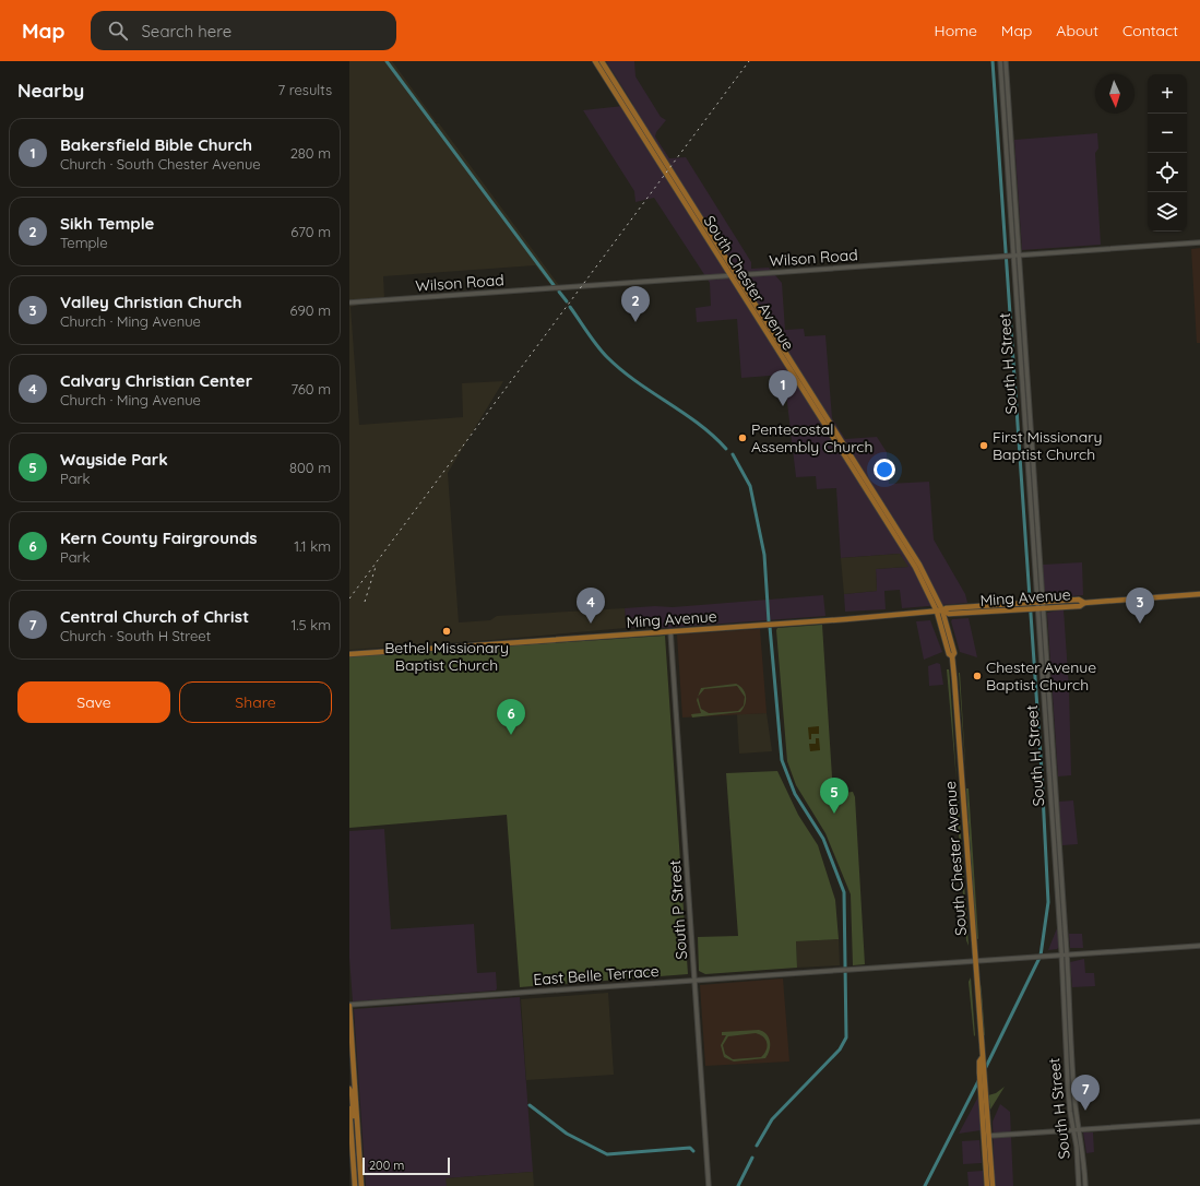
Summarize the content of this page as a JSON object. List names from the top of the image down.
{
  "streets": {
    "main road": ["South Chester Avenue", "Ming Avenue"],
    "street": [
      "Wilson Road",
      "South H Street",
      "South P Street",
      "East Belle Terrace"
    ]
  },
  "crossings": [
    ["Wilson Road", "South Chester Avenue"],
    ["Wilson Road", "South H Street"],
    ["South Chester Avenue", "Ming Avenue"],
    ["South Chester Avenue", "East Belle Terrace"],
    ["South H Street", "Ming Avenue"],
    ["South H Street", "East Belle Terrace"],
    ["Ming Avenue", "South P Street"],
    ["South P Street", "East Belle Terrace"]
  ],
  "places": [
    "Pentecostal Assembly Church",
    "First Missionary Baptist Church",
    "Bethel Missionary Baptist Church",
    "Chester Avenue Baptist Church"
  ],
  "scale_bar": "200 m",
  "north": "bottom",
  "page": {
    "header": "Map",
    "search": "Search here",
    "nav": [
      "Home",
      "Map",
      "About",
      "Contact"
    ],
    "heading": ["Nearby", "7 results"],
    "map_buttons": ["+", "−"],
    "list": [
      {
        "mark": "1",
        "name": "Bakersfield Bible Church",
        "note": "Church · South Chester Avenue",
        "value": "280 m"
      },
      {
        "mark": "2",
        "name": "Sikh Temple",
        "note": "Temple",
        "value": "670 m"
      },
      {
        "mark": "3",
        "name": "Valley Christian Church",
        "note": "Church · Ming Avenue",
        "value": "690 m"
      },
      {
        "mark": "4",
        "name": "Calvary Christian Center",
        "note": "Church · Ming Avenue",
        "value": "760 m"
      },
      {
        "mark": "5",
        "name": "Wayside Park",
        "note": "Park",
        "value": "800 m"
      },
      {
        "mark": "6",
        "name": "Kern County Fairgrounds",
        "note": "Park",
        "value": "1.1 km"
      },
      {
        "mark": "7",
        "name": "Central Church of Christ",
        "note": "Church · South H Street",
        "value": "1.5 km"
      }
    ],
    "pins": [
      "2",
      "1",
      "3",
      "4",
      "6",
      "5",
      "7"
    ],
    "buttons": ["Save", "Share"],
    "scale": "200 m"
  }
}
